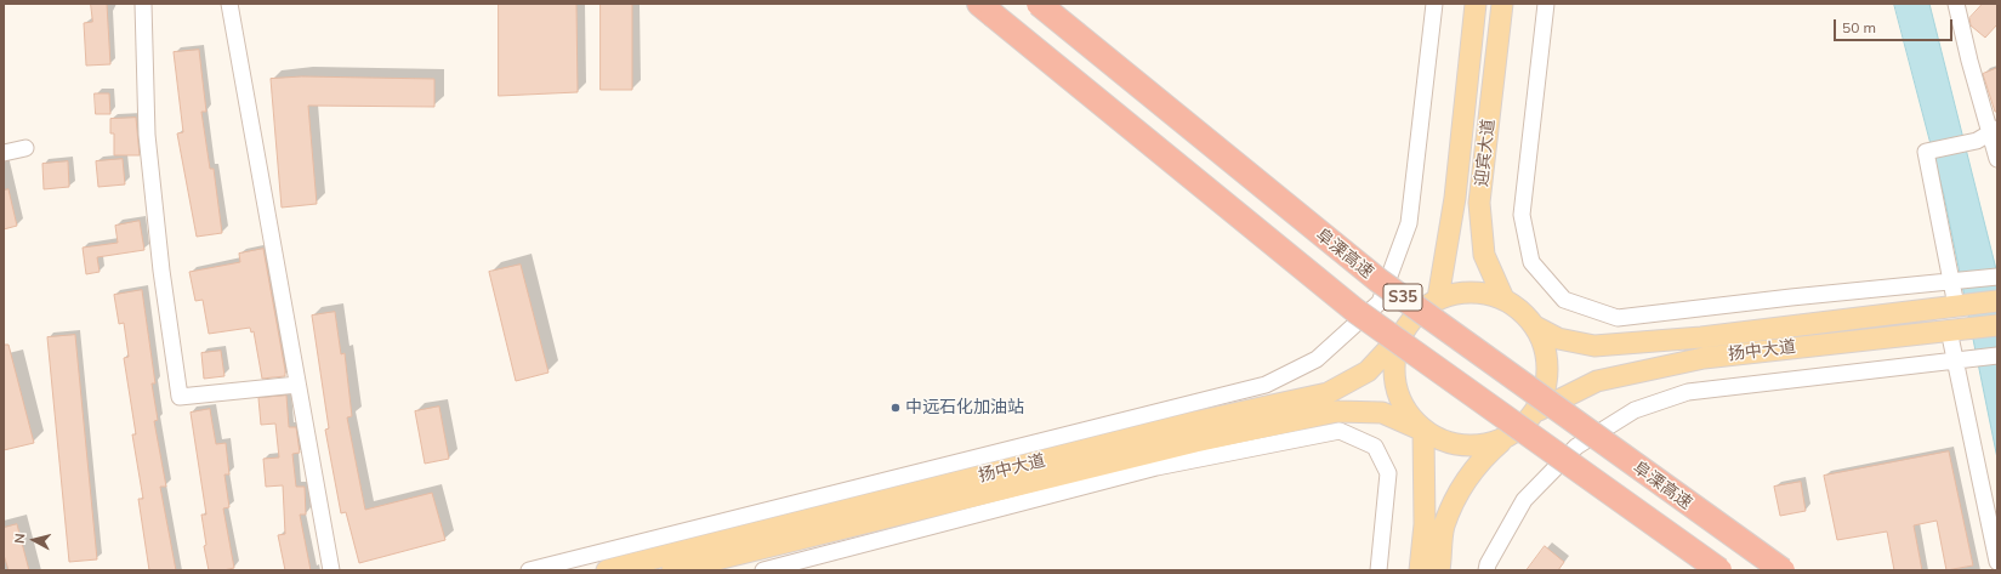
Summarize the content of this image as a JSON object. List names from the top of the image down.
{
  "streets": {
    "highway": ["阜溧高速", "S35"],
    "main road": ["迎宾大道", "扬中大道"]
  },
  "crossings": [
    ["迎宾大道", "扬中大道"]
  ],
  "places": ["中远石化加油站"],
  "scale_bar": "50 m",
  "north": "left"
}
